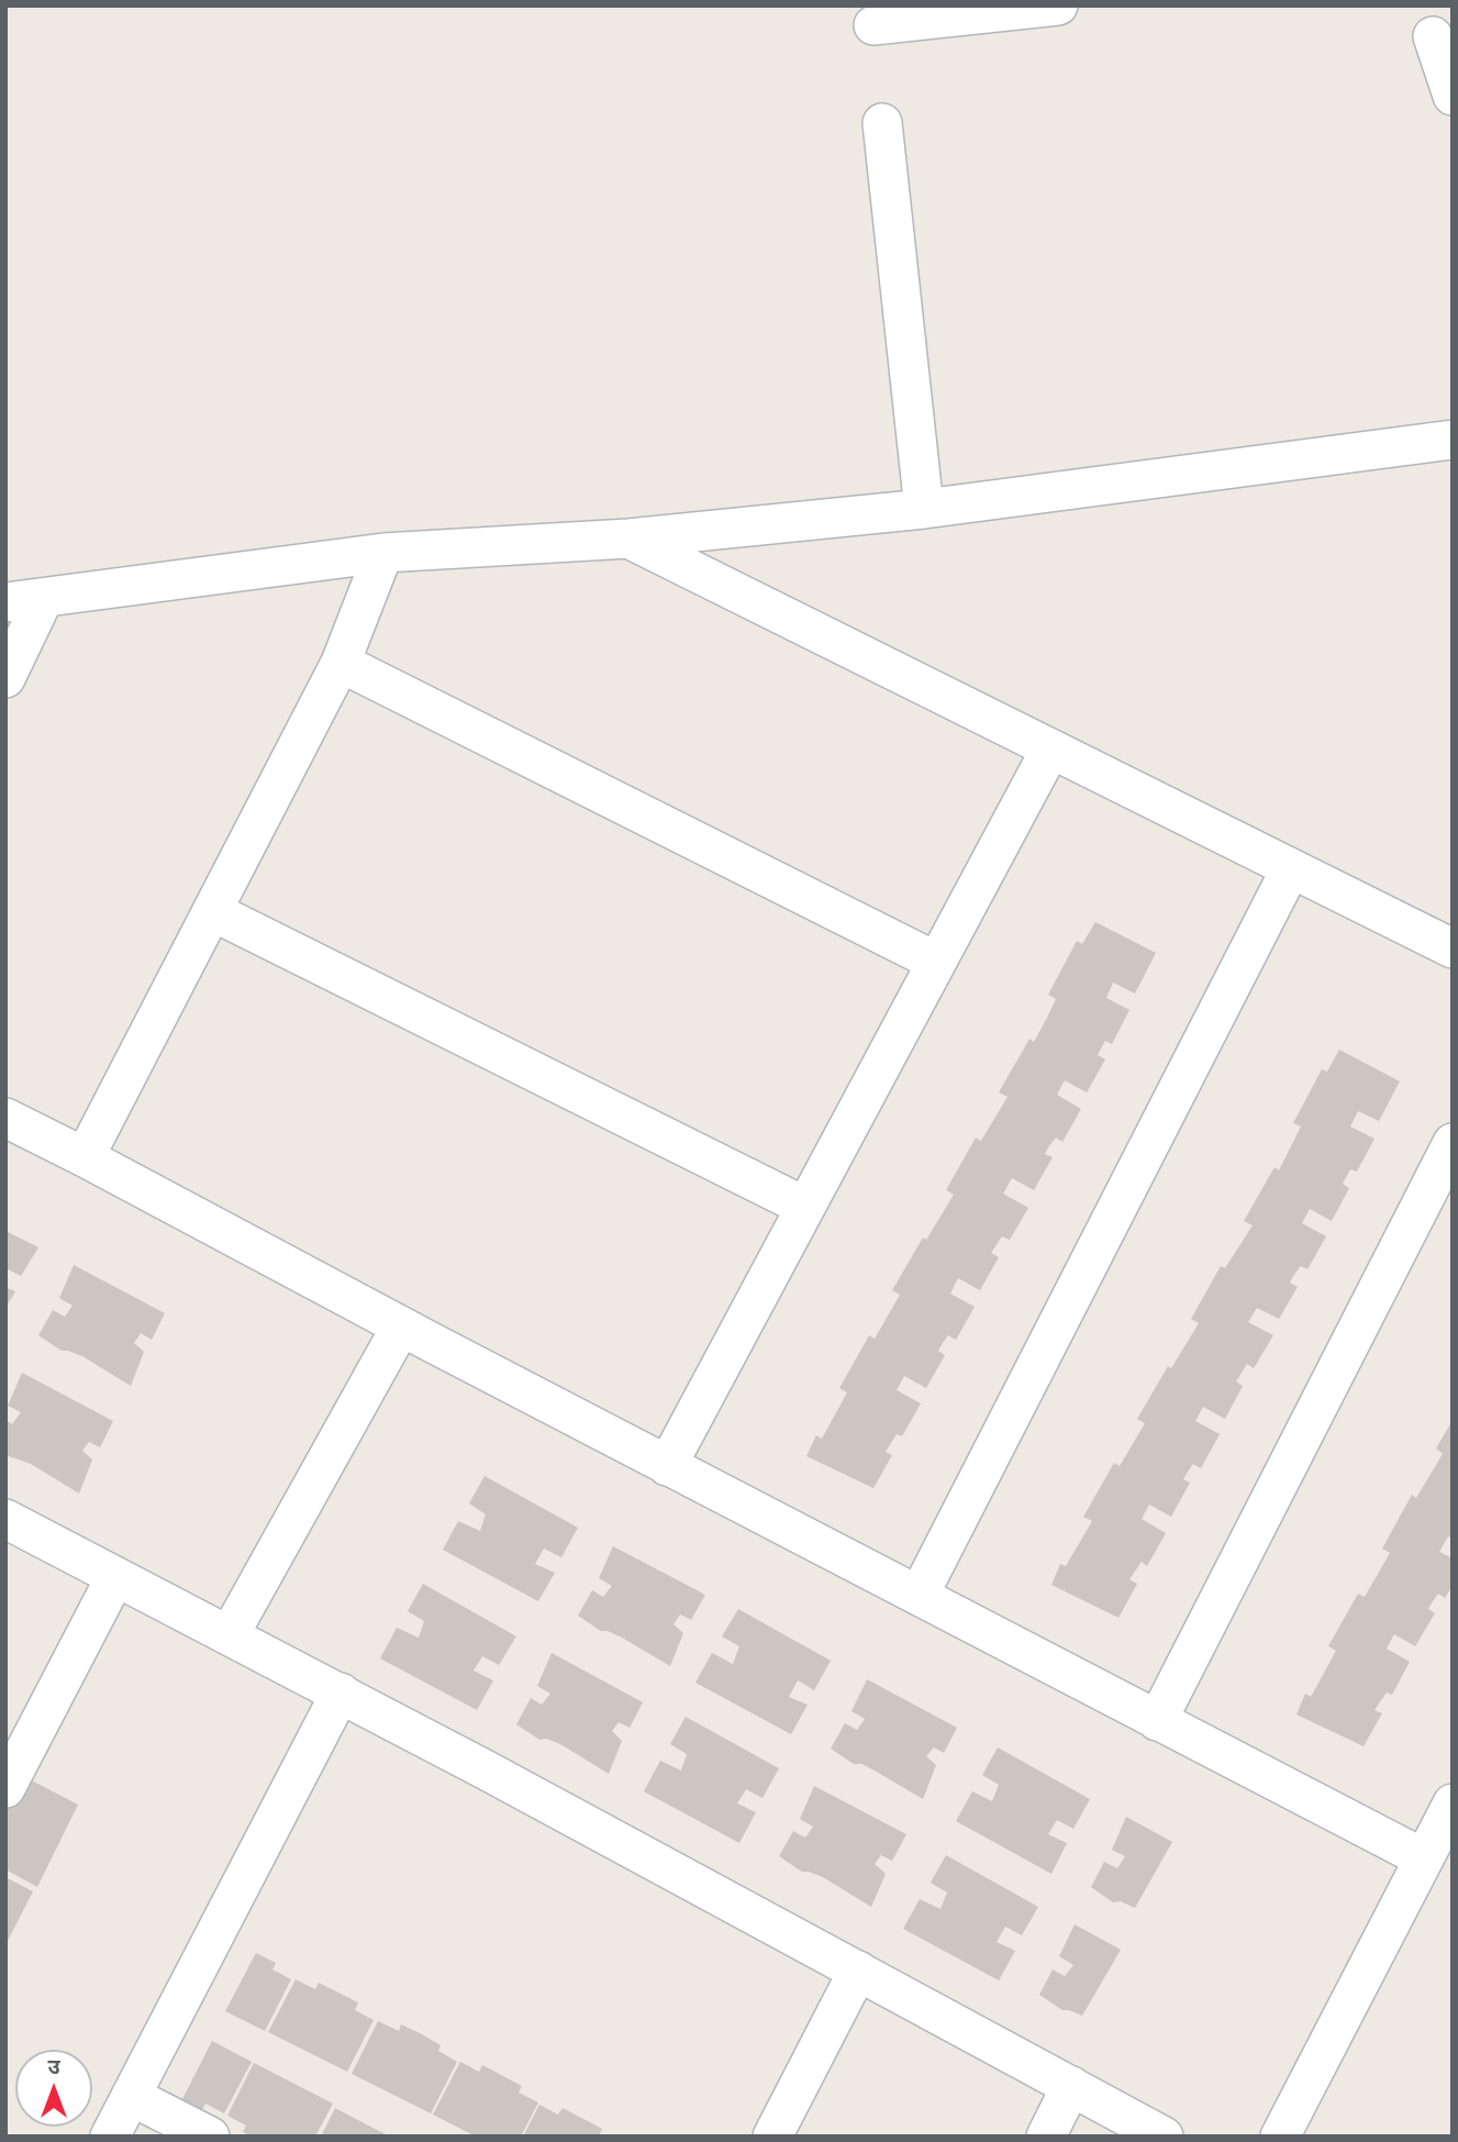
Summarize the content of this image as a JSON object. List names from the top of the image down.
{
  "north": "top"
}
